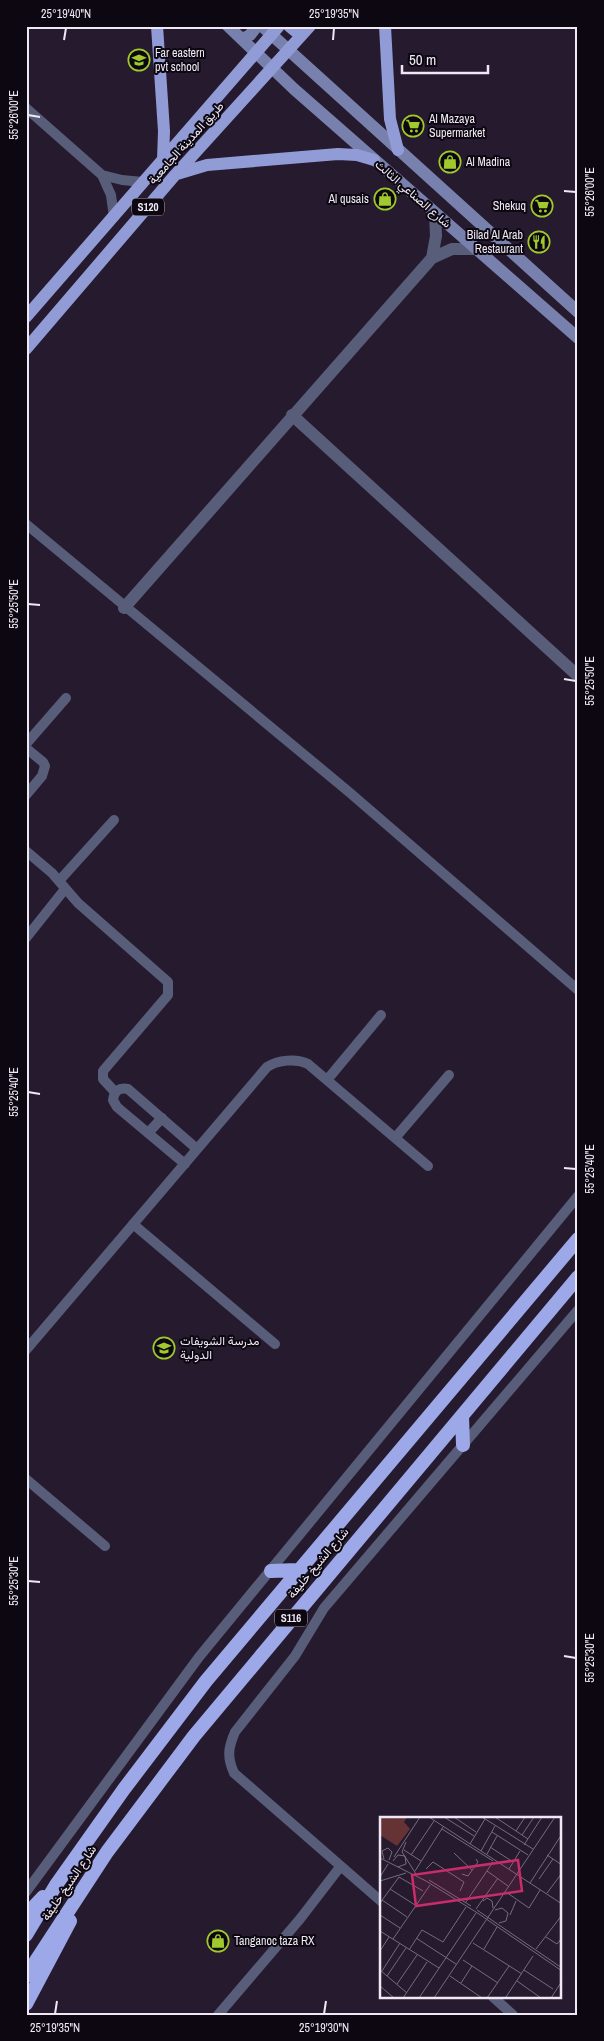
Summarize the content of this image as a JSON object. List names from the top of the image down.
{
  "streets": {
    "highway": ["شارع الشيخ خليفة", "S116"],
    "main road": ["طريق المدينة الجامعية", "شارع الصناعي الثالث", "S120"]
  },
  "crossings": [
    ["طريق المدينة الجامعية", "شارع الصناعي الثالث"]
  ],
  "places": {
    "school or university": ["Far eastern pvt school", "مدرسة الشويفات الدولية"],
    "supermarket": ["Al Mazaya Supermarket", "Shekuq"],
    "shop": ["Al Madina", "Al qusais", "Tanganoc taza RX"],
    "restaurant": ["Bilad Al Arab Restaurant"]
  },
  "scale_bar": "50 m",
  "coordinates": [
    "25°19'40\"N",
    "25°19'35\"N",
    "55°26'00\"E",
    "55°25'50\"E",
    "55°25'40\"E",
    "55°25'30\"E",
    "25°19'30\"N"
  ]
}
